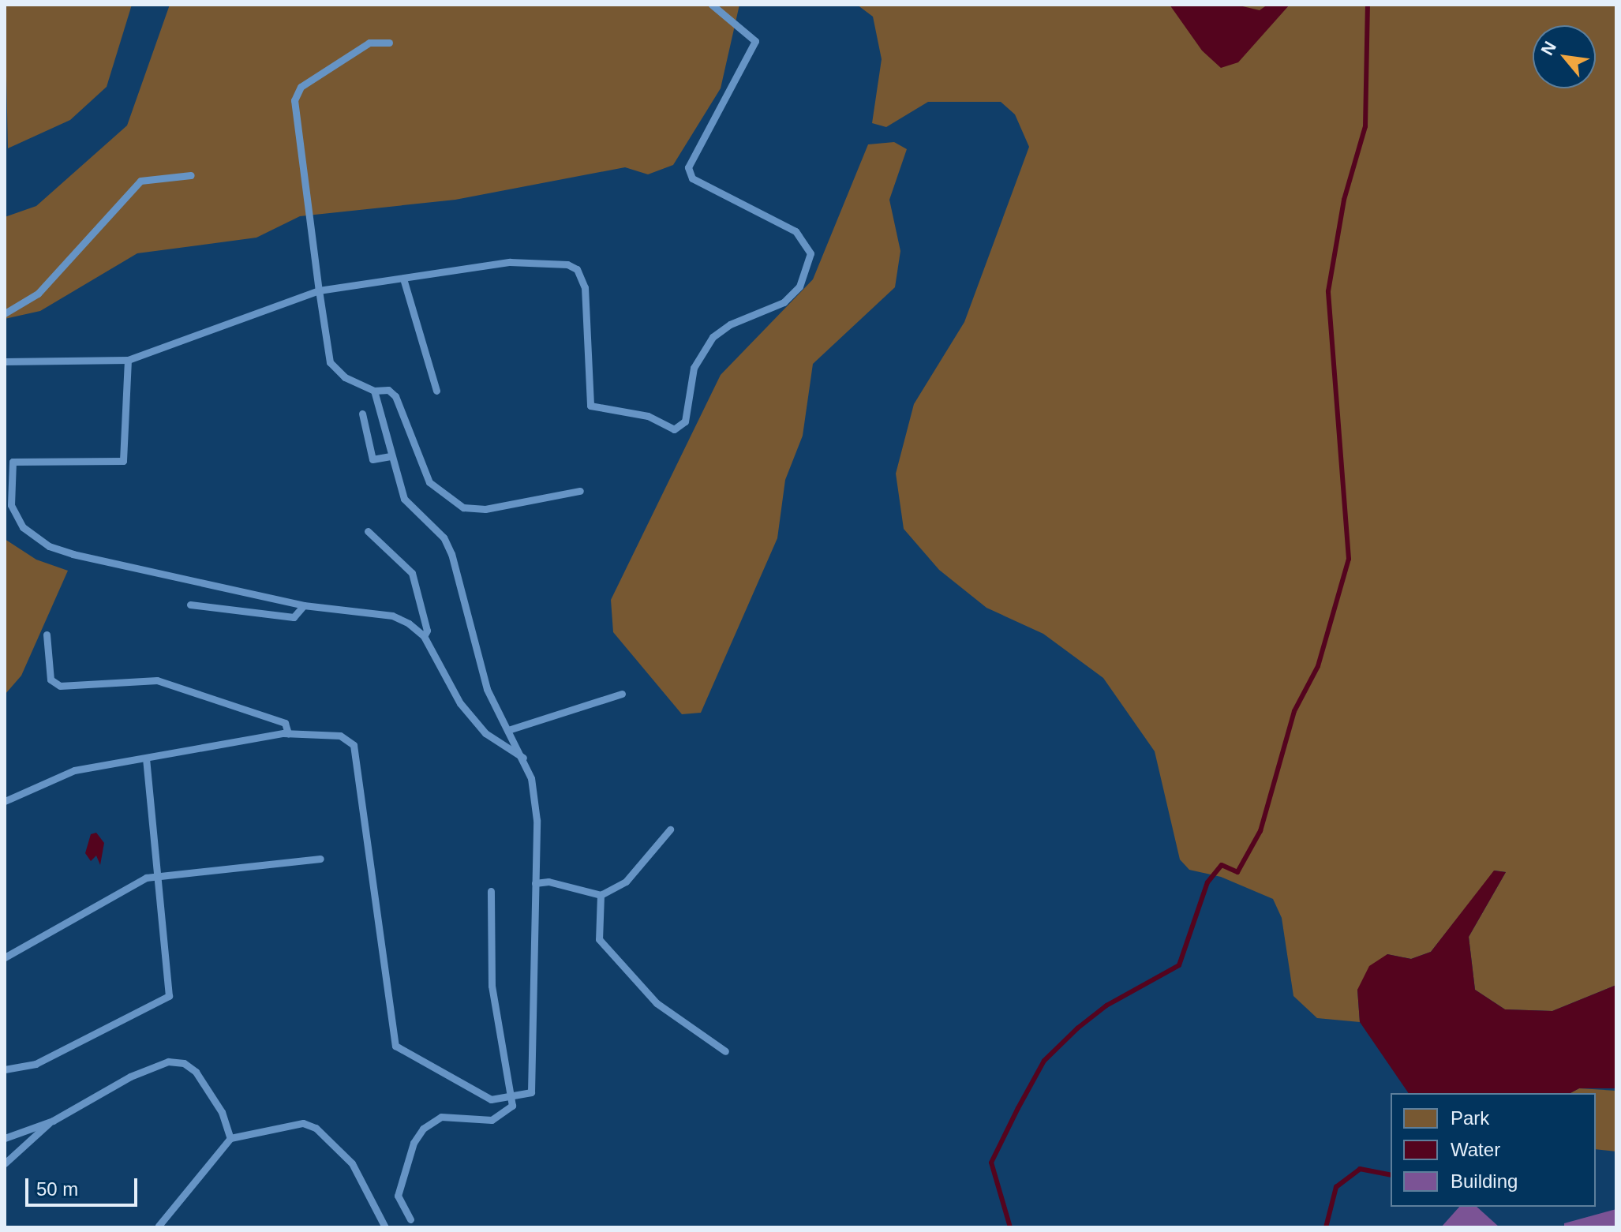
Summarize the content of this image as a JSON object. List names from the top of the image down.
{
  "legend": ["Park", "Water", "Building"],
  "scale_bar": "50 m",
  "north": "top left"
}
